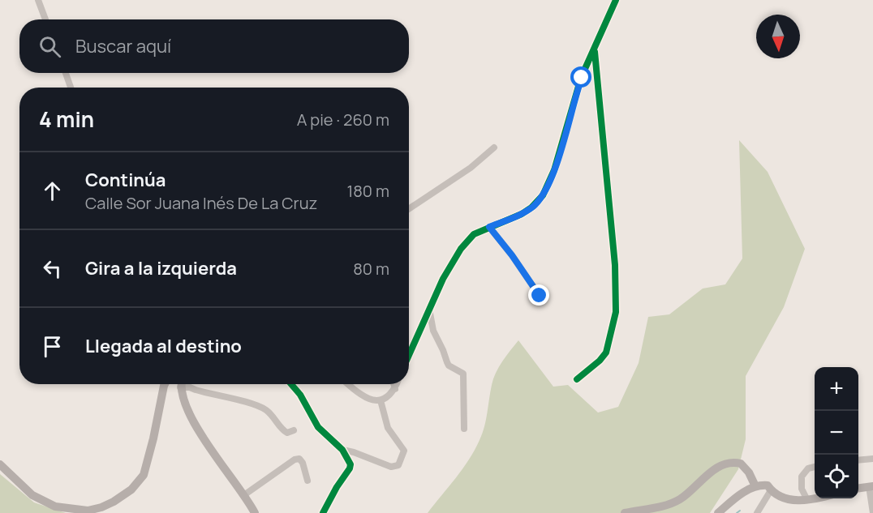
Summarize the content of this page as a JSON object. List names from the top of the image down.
{
  "north": "bottom",
  "page": {
    "search": "Buscar aquí",
    "heading": ["4 min", "A pie · 260 m"],
    "list": [
      ["Continúa", "Calle Sor Juana Inés De La Cruz", "180 m"],
      ["Gira a la izquierda", "80 m"],
      "Llegada al destino"
    ],
    "map_buttons": ["+", "−"]
  }
}
